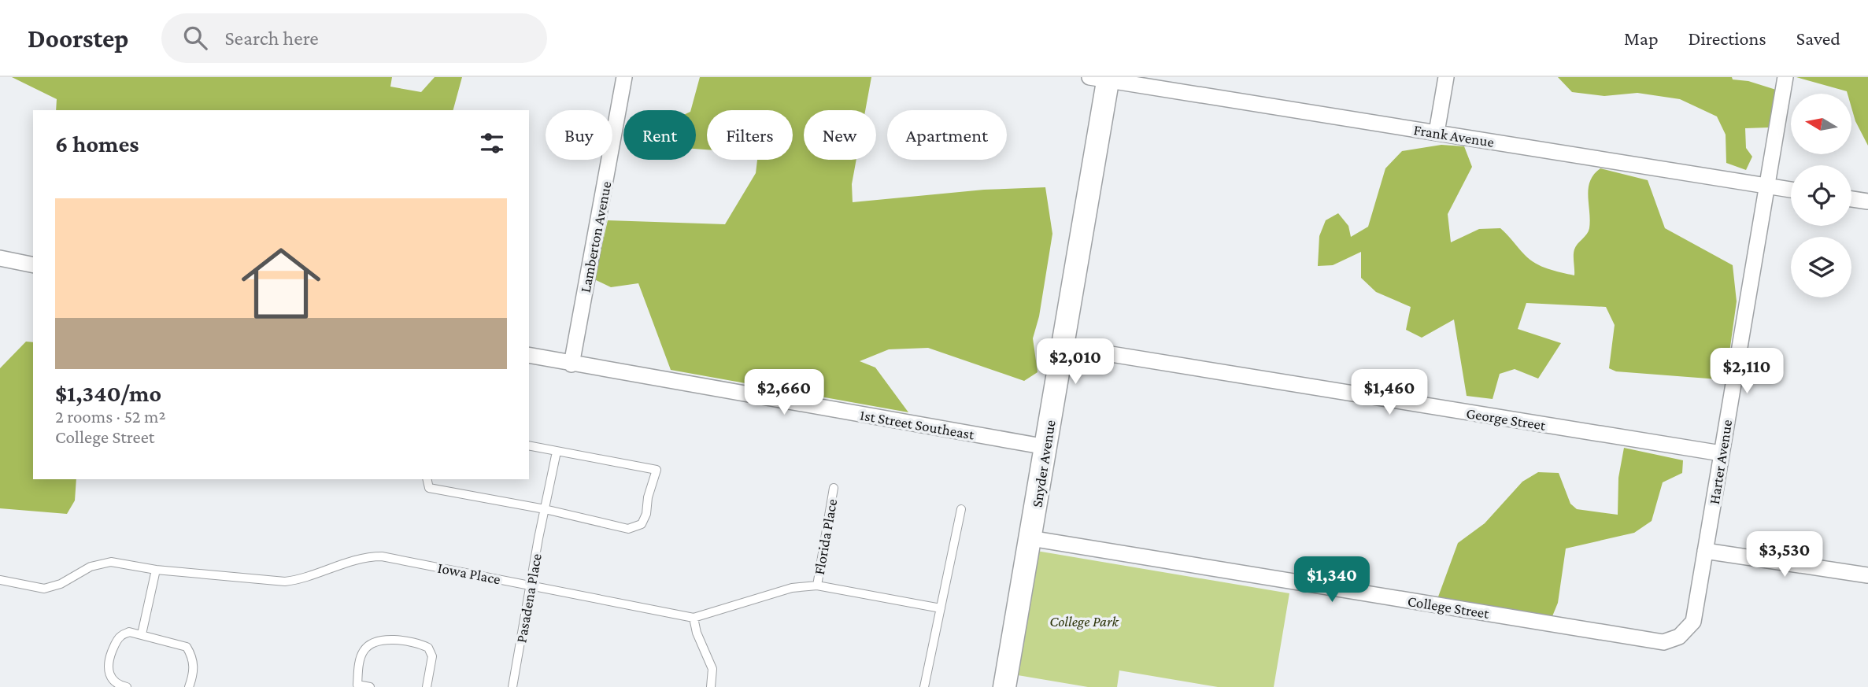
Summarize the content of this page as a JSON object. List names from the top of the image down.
{
  "streets": {
    "main road": ["Snyder Avenue"],
    "street": [
      "Frank Avenue",
      "Lamberton Avenue",
      "George Street",
      "1st Street Southeast",
      "Harter Avenue",
      "College Street"
    ],
    "lane": ["Florida Place", "Iowa Place", "Pasadena Place"]
  },
  "crossings": [
    ["Frank Avenue", "Harter Avenue"],
    ["Frank Avenue", "Snyder Avenue"],
    ["Lamberton Avenue", "1st Street Southeast"],
    ["George Street", "Harter Avenue"],
    ["George Street", "Snyder Avenue"],
    ["1st Street Southeast", "Snyder Avenue"],
    ["Harter Avenue", "College Street"],
    ["Snyder Avenue", "College Street"],
    ["Florida Place", "Iowa Place"],
    ["Iowa Place", "Pasadena Place"]
  ],
  "parks": ["College Park"],
  "north": "left",
  "page": {
    "header": "Doorstep",
    "search": "Search here",
    "nav": ["Map", "Directions", "Saved"],
    "chip": [
      "Buy",
      "Rent",
      "Filters",
      "New",
      "Apartment"
    ],
    "heading": "6 homes",
    "list": [
      {
        "name": "$1,340/mo",
        "note": "2 rooms · 52 m² · College Street"
      }
    ],
    "price": [
      "$2,010",
      "$2,110",
      "$2,660",
      "$1,460",
      "$3,530",
      "$1,340"
    ]
  }
}
